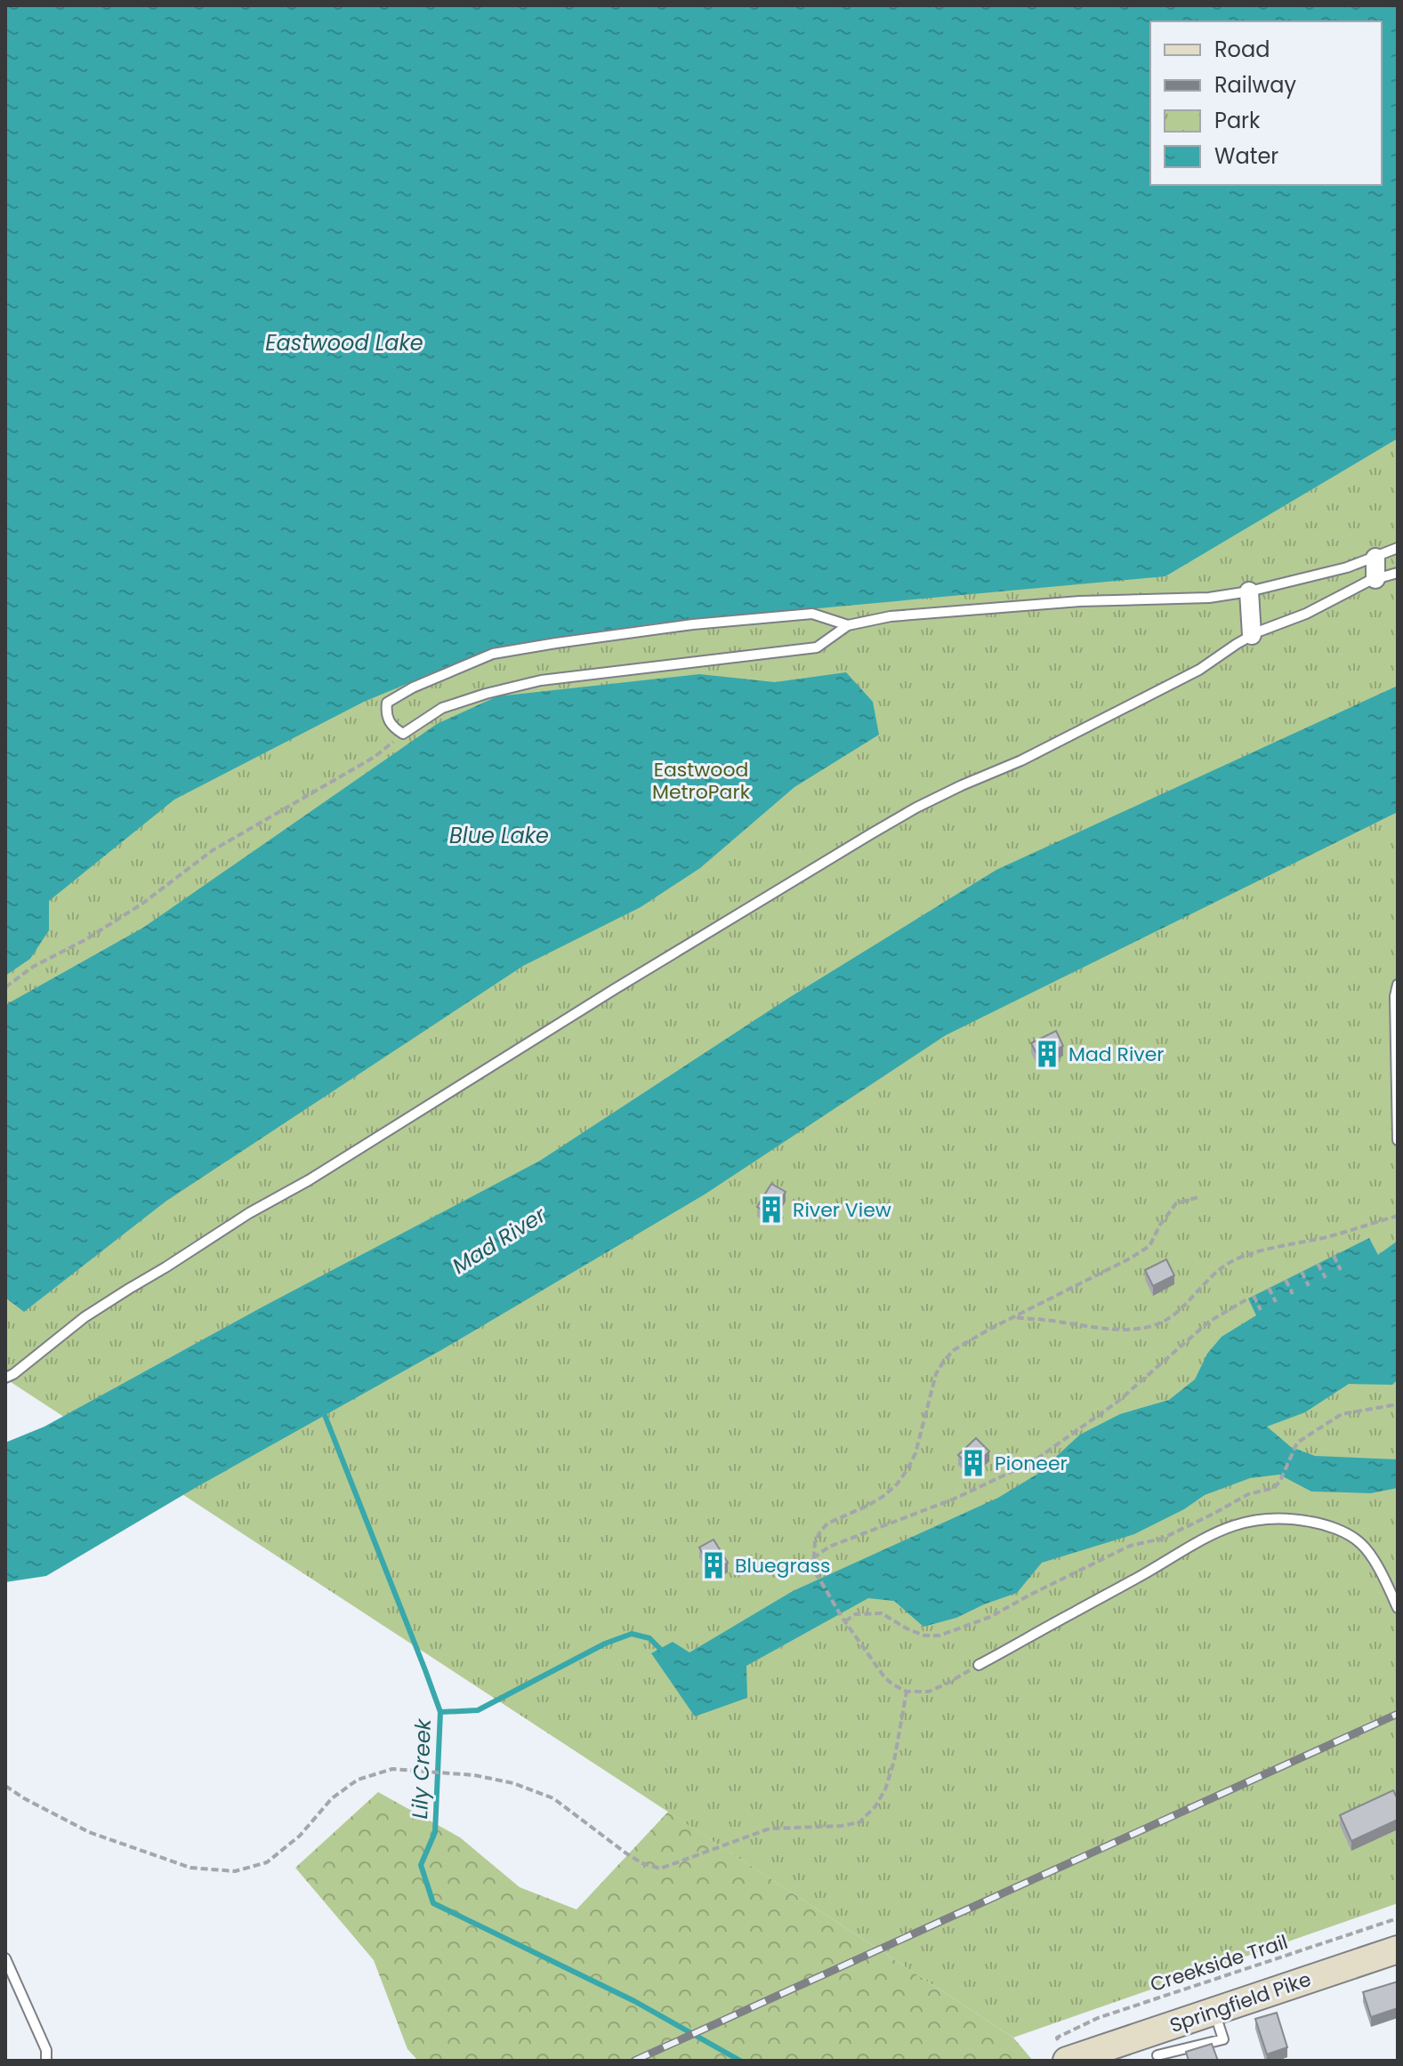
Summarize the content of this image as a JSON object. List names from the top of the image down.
{
  "streets": {
    "main road": ["Springfield Pike"],
    "path": ["Creekside Trail"]
  },
  "crossings": [
    ["Creekside Trail", "Springfield Pike"]
  ],
  "water": [
    "Eastwood Lake",
    "Blue Lake",
    "Mad River",
    "Lily Creek"
  ],
  "parks": ["Eastwood MetroPark"],
  "places": {
    "building": [
      "Mad River",
      "River View",
      "Pioneer",
      "Bluegrass"
    ]
  },
  "legend": [
    "Road",
    "Railway",
    "Park",
    "Water"
  ]
}
